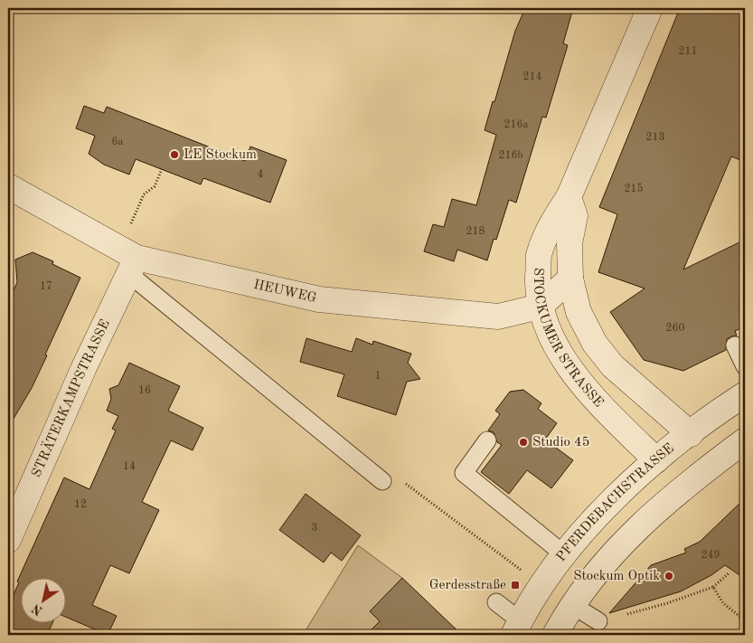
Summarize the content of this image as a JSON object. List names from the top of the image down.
{
  "streets": {
    "street": [
      "HEUWEG",
      "STOCKUMER STRASSE",
      "STRÄTERKAMPSTRASSE",
      "PFERDEBACHSTRASSE"
    ]
  },
  "crossings": [
    ["HEUWEG", "STOCKUMER STRASSE"],
    ["HEUWEG", "STRÄTERKAMPSTRASSE"],
    ["STOCKUMER STRASSE", "PFERDEBACHSTRASSE"]
  ],
  "places": {
    "other": ["LE Stockum", "Studio 45", "Stockum Optik"],
    "transit": ["Gerdesstraße"]
  },
  "house_numbers": [
    "211",
    "214",
    "216a",
    "213",
    "6a",
    "216b",
    "4",
    "215",
    "218",
    "17",
    "260",
    "1",
    "16",
    "14",
    "12",
    "3",
    "249"
  ],
  "north": "bottom left"
}
